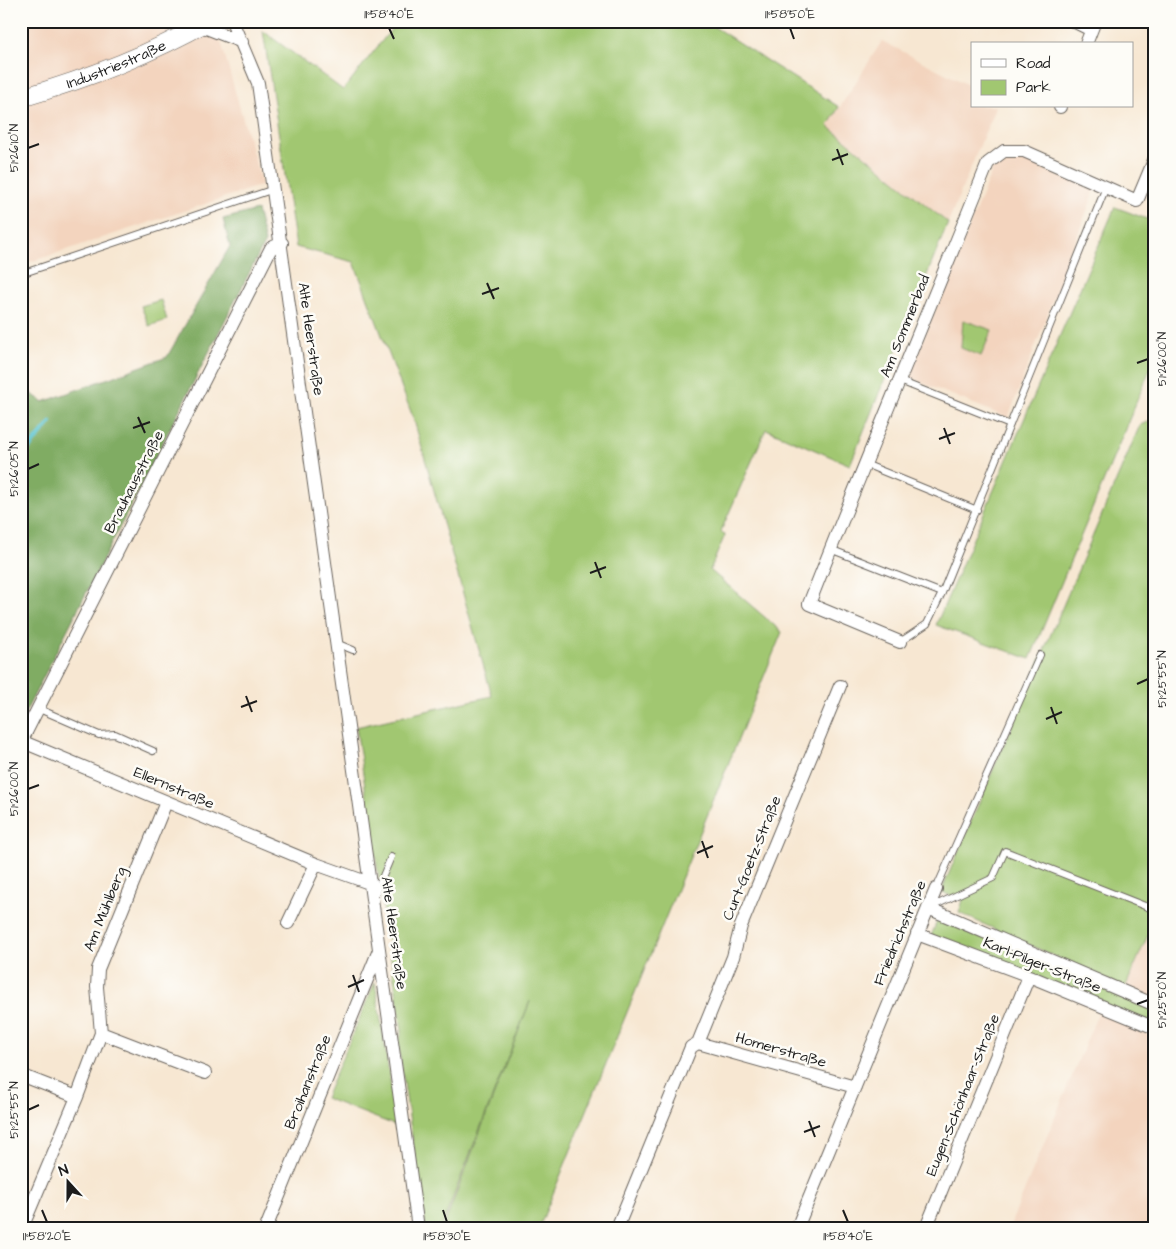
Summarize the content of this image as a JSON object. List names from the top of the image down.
{
  "streets": {
    "street": [
      "Industriestraße",
      "Am Sommerbad",
      "Alte Heerstraße",
      "Brauhausstraße",
      "Ellernstraße",
      "Curt-Goetz-Straße",
      "Am Mühlberg",
      "Friedrichstraße",
      "Karl-Pilger-Straße",
      "Homerstraße",
      "Broihanstraße",
      "Eugen-Schönhaar-Straße"
    ]
  },
  "crossings": [
    ["Alte Heerstraße", "Brauhausstraße"],
    ["Alte Heerstraße", "Ellernstraße"],
    ["Alte Heerstraße", "Broihanstraße"],
    ["Brauhausstraße", "Ellernstraße"],
    ["Ellernstraße", "Am Mühlberg"],
    ["Curt-Goetz-Straße", "Homerstraße"],
    ["Friedrichstraße", "Karl-Pilger-Straße"],
    ["Friedrichstraße", "Homerstraße"],
    ["Karl-Pilger-Straße", "Eugen-Schönhaar-Straße"]
  ],
  "legend": ["Road", "Park"],
  "north": "top",
  "coordinates": [
    "11°58'40\"E",
    "11°58'50\"E",
    "51°26'10\"N",
    "51°26'00\"N",
    "51°26'05\"N",
    "51°25'55\"N",
    "51°25'50\"N",
    "11°58'20\"E",
    "11°58'30\"E"
  ]
}
